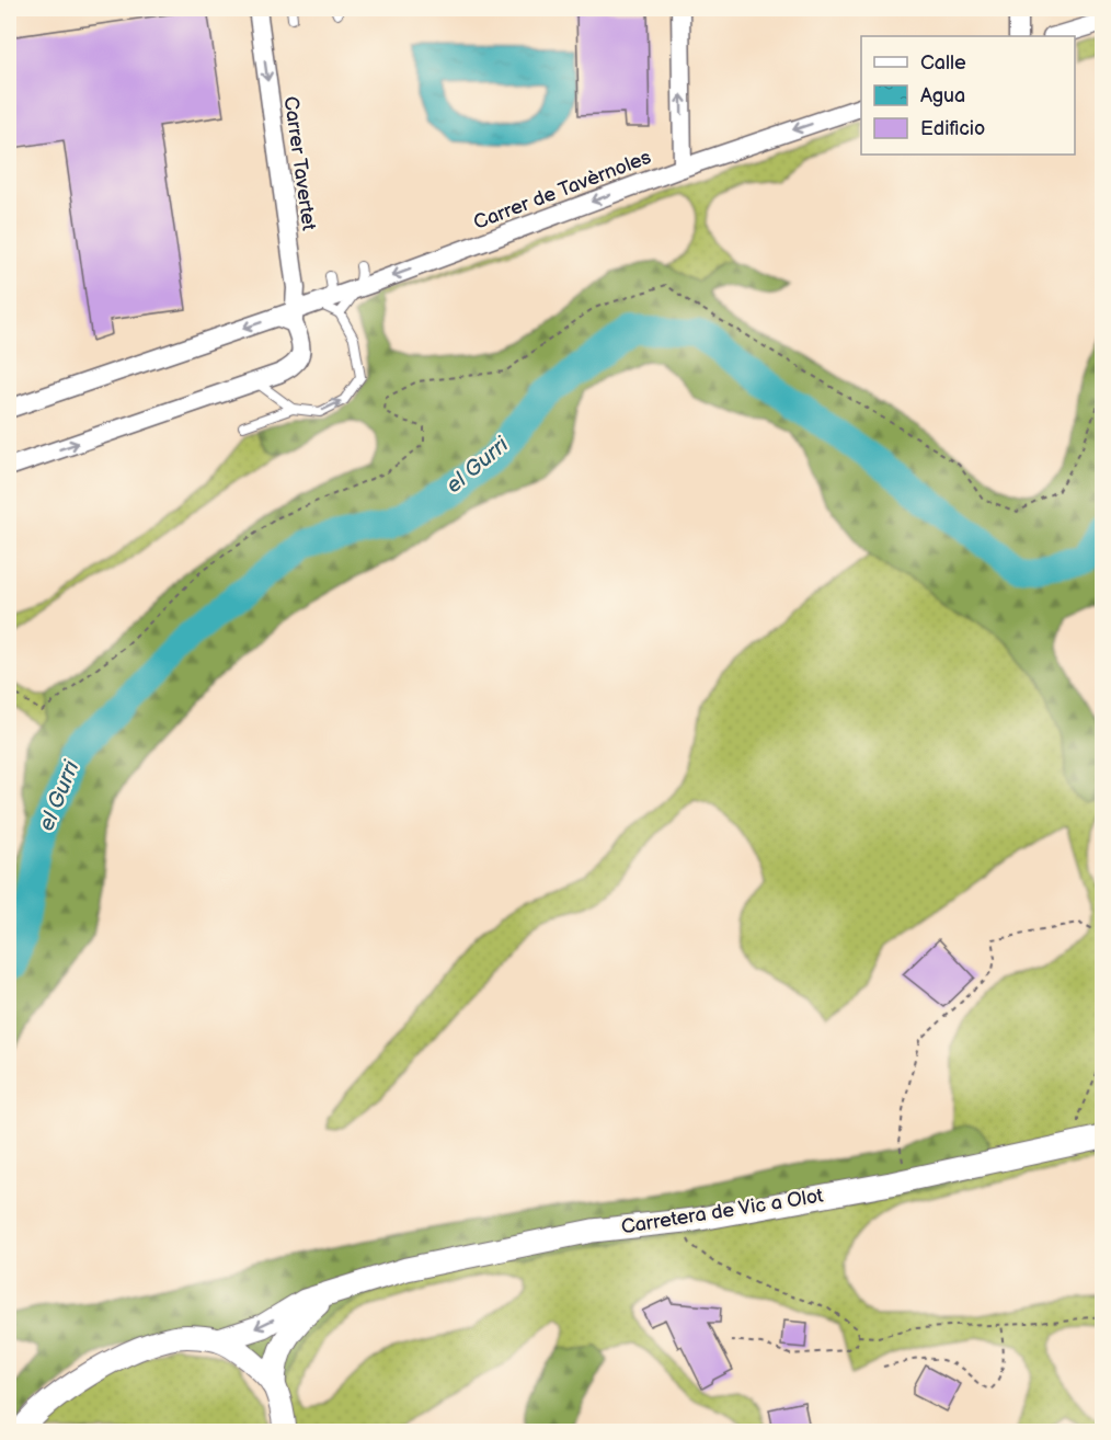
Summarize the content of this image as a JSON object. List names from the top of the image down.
{
  "streets": {
    "street": ["Carrer Tavertet", "Carrer de Tavèrnoles", "Carretera de Vic a Olot"]
  },
  "crossings": [
    ["Carrer Tavertet", "Carrer de Tavèrnoles"]
  ],
  "one_way": ["Carrer Tavertet", "Carrer de Tavèrnoles"],
  "water": ["el Gurri"],
  "legend": ["Calle", "Agua", "Edificio"]
}
